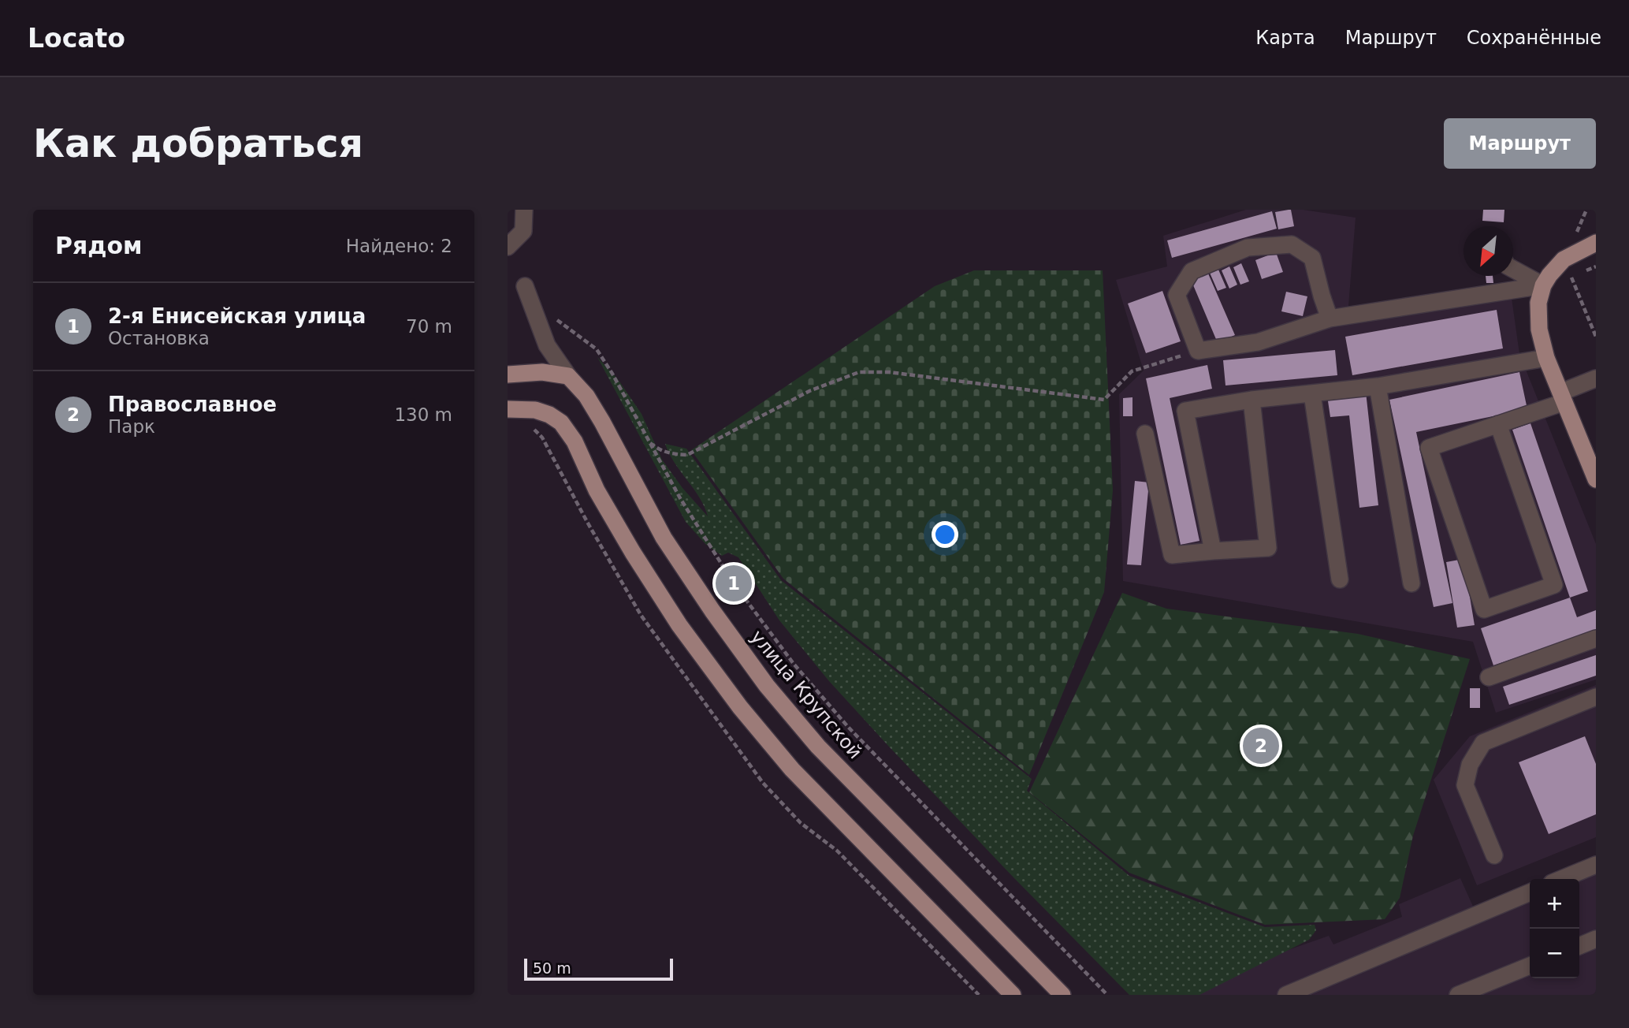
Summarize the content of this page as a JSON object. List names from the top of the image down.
{
  "streets": {
    "main road": ["улица Крупской"]
  },
  "scale_bar": "50 m",
  "north": "bottom left",
  "page": {
    "header": "Locato",
    "nav": ["Карта", "Маршрут", "Сохранённые"],
    "buttons": "Маршрут",
    "title": "Как добраться",
    "heading": ["Рядом", "Найдено: 2"],
    "list": [
      {
        "mark": "1",
        "name": "2-я Енисейская улица",
        "note": "Остановка",
        "value": "70 m"
      },
      {
        "mark": "2",
        "name": "Православное",
        "note": "Парк",
        "value": "130 m"
      }
    ],
    "pins": ["1", "2"],
    "map_buttons": ["+", "−"],
    "scale": "50 m"
  }
}
